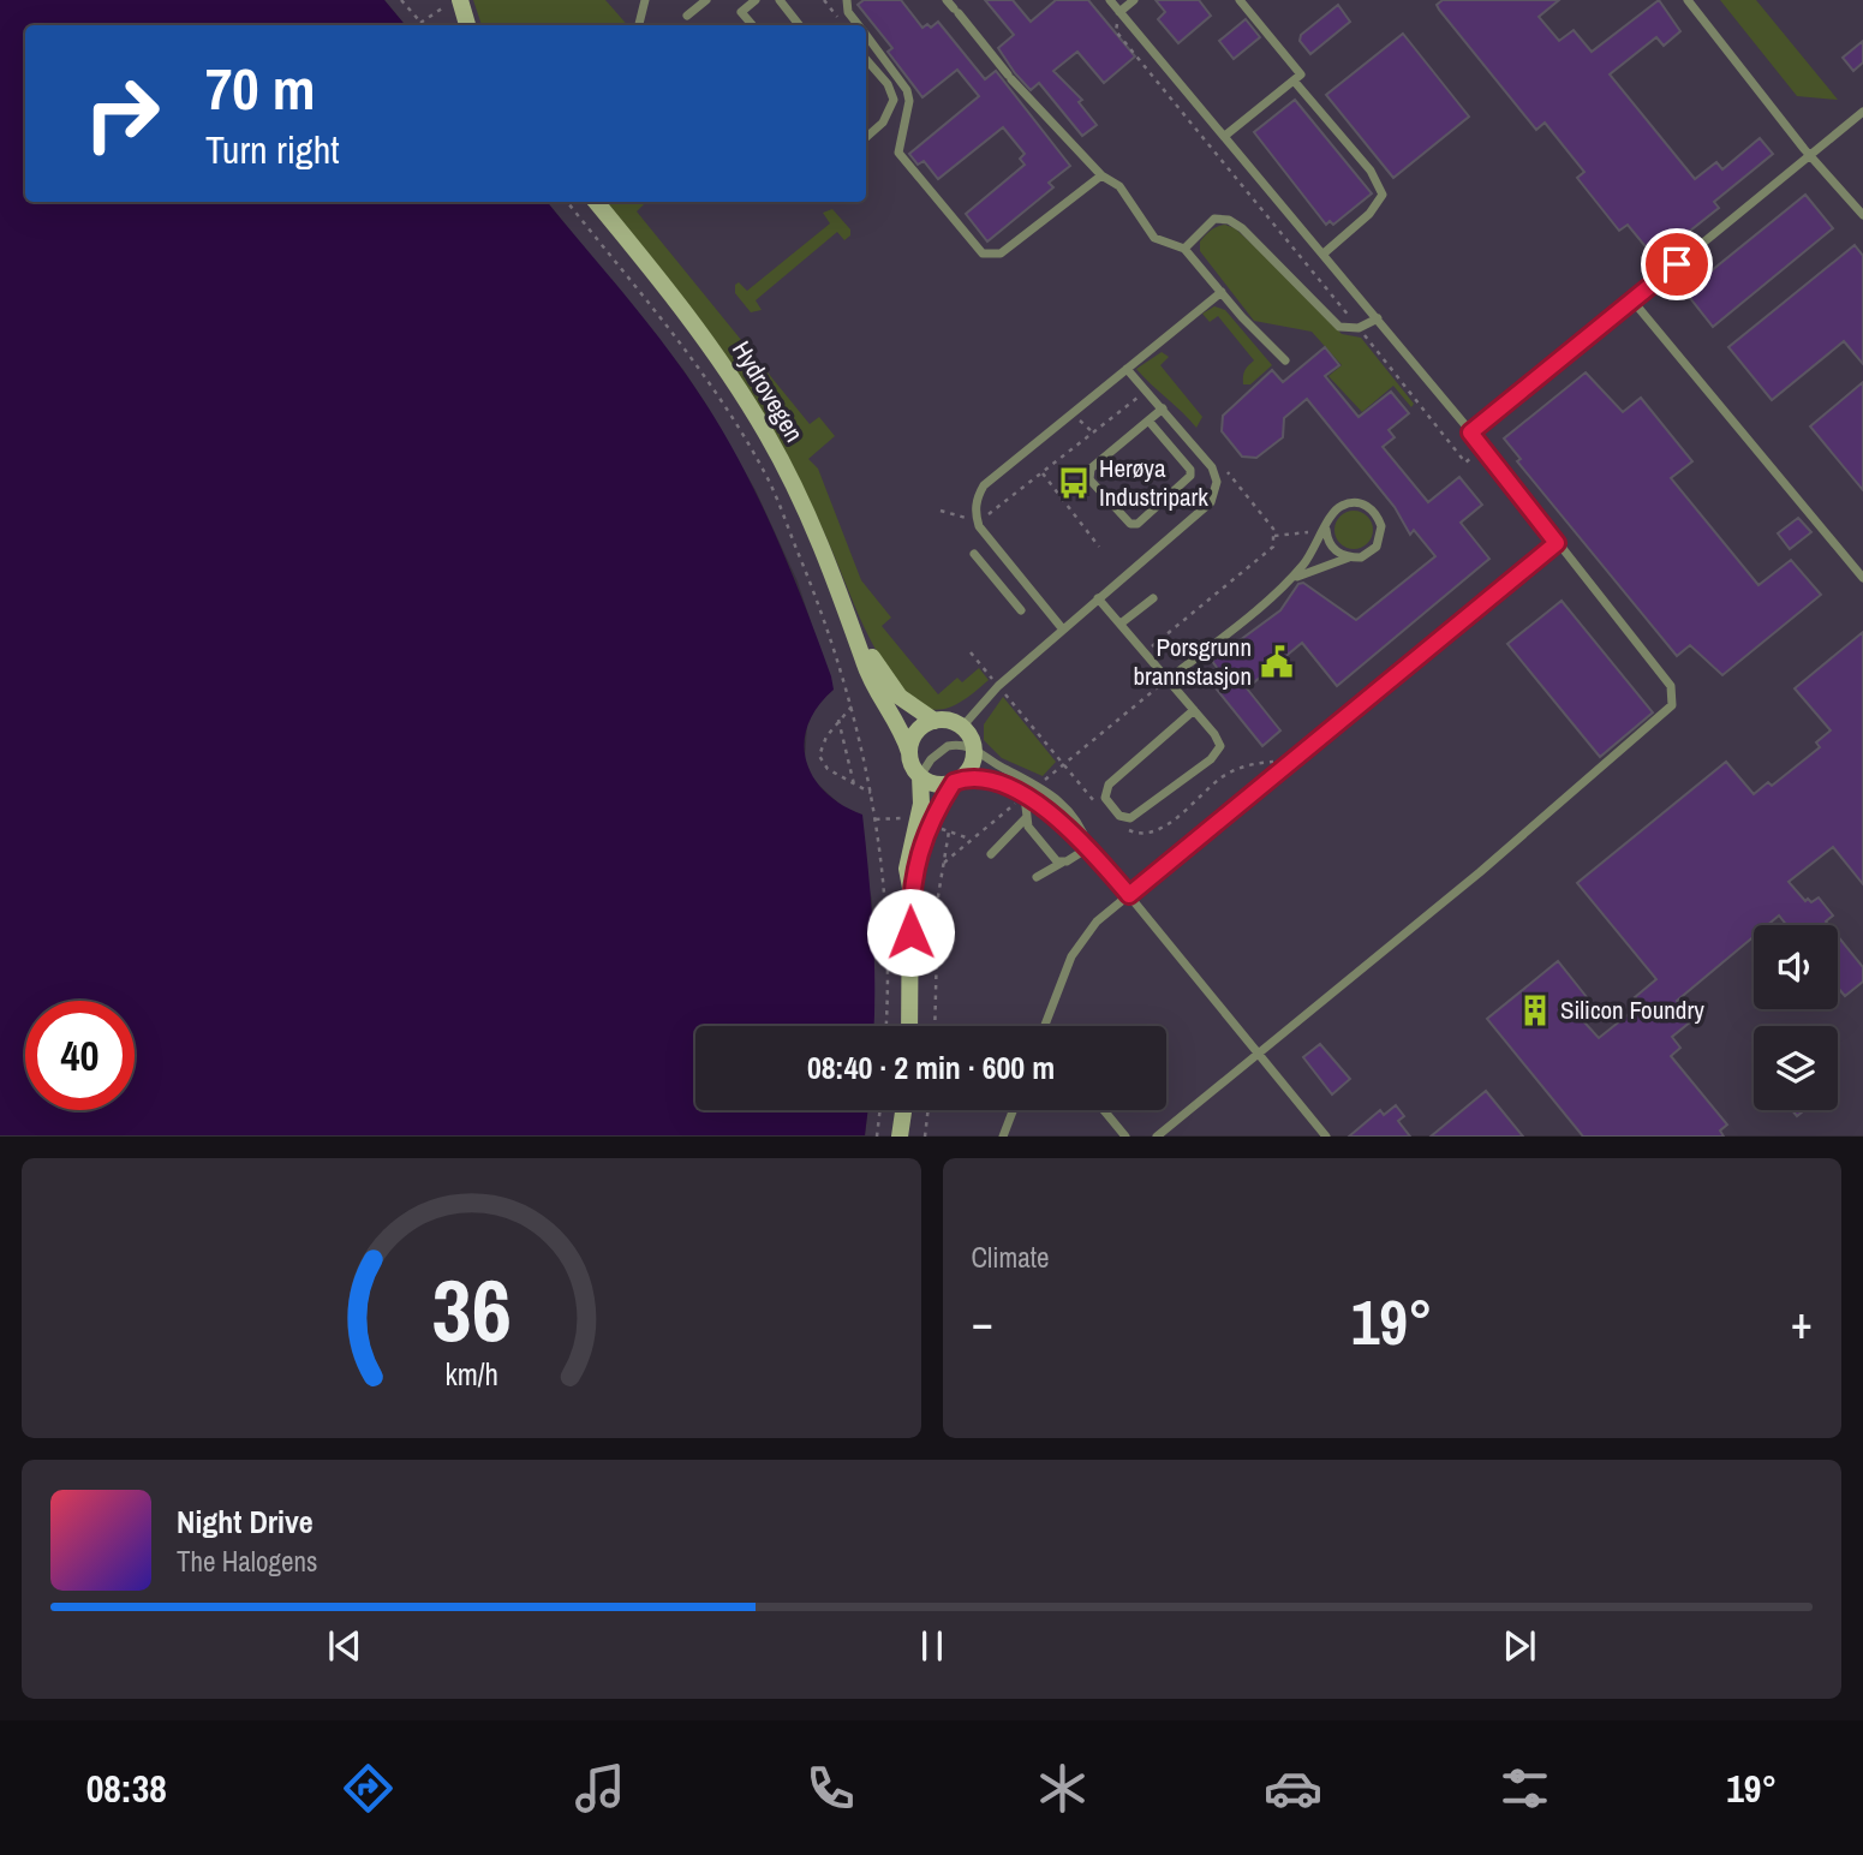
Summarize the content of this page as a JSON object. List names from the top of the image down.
{
  "streets": {
    "street": ["Hydrovegen"]
  },
  "places": {
    "bus stop": ["Herøya Industripark"],
    "public building": ["Porsgrunn brannstasjon"],
    "building": ["Silicon Foundry"]
  },
  "page": {
    "turn": ["70 m", "Turn right"],
    "limit": "40",
    "trip": "08:40 · 2 min · 600 m",
    "tile": "Climate",
    "heat": ["−", "19°", "+"],
    "song": ["Night Drive", "The Halogens"],
    "tabs": ["08:38", "19°"],
    "gauge": ["36", "km/h"]
  }
}
